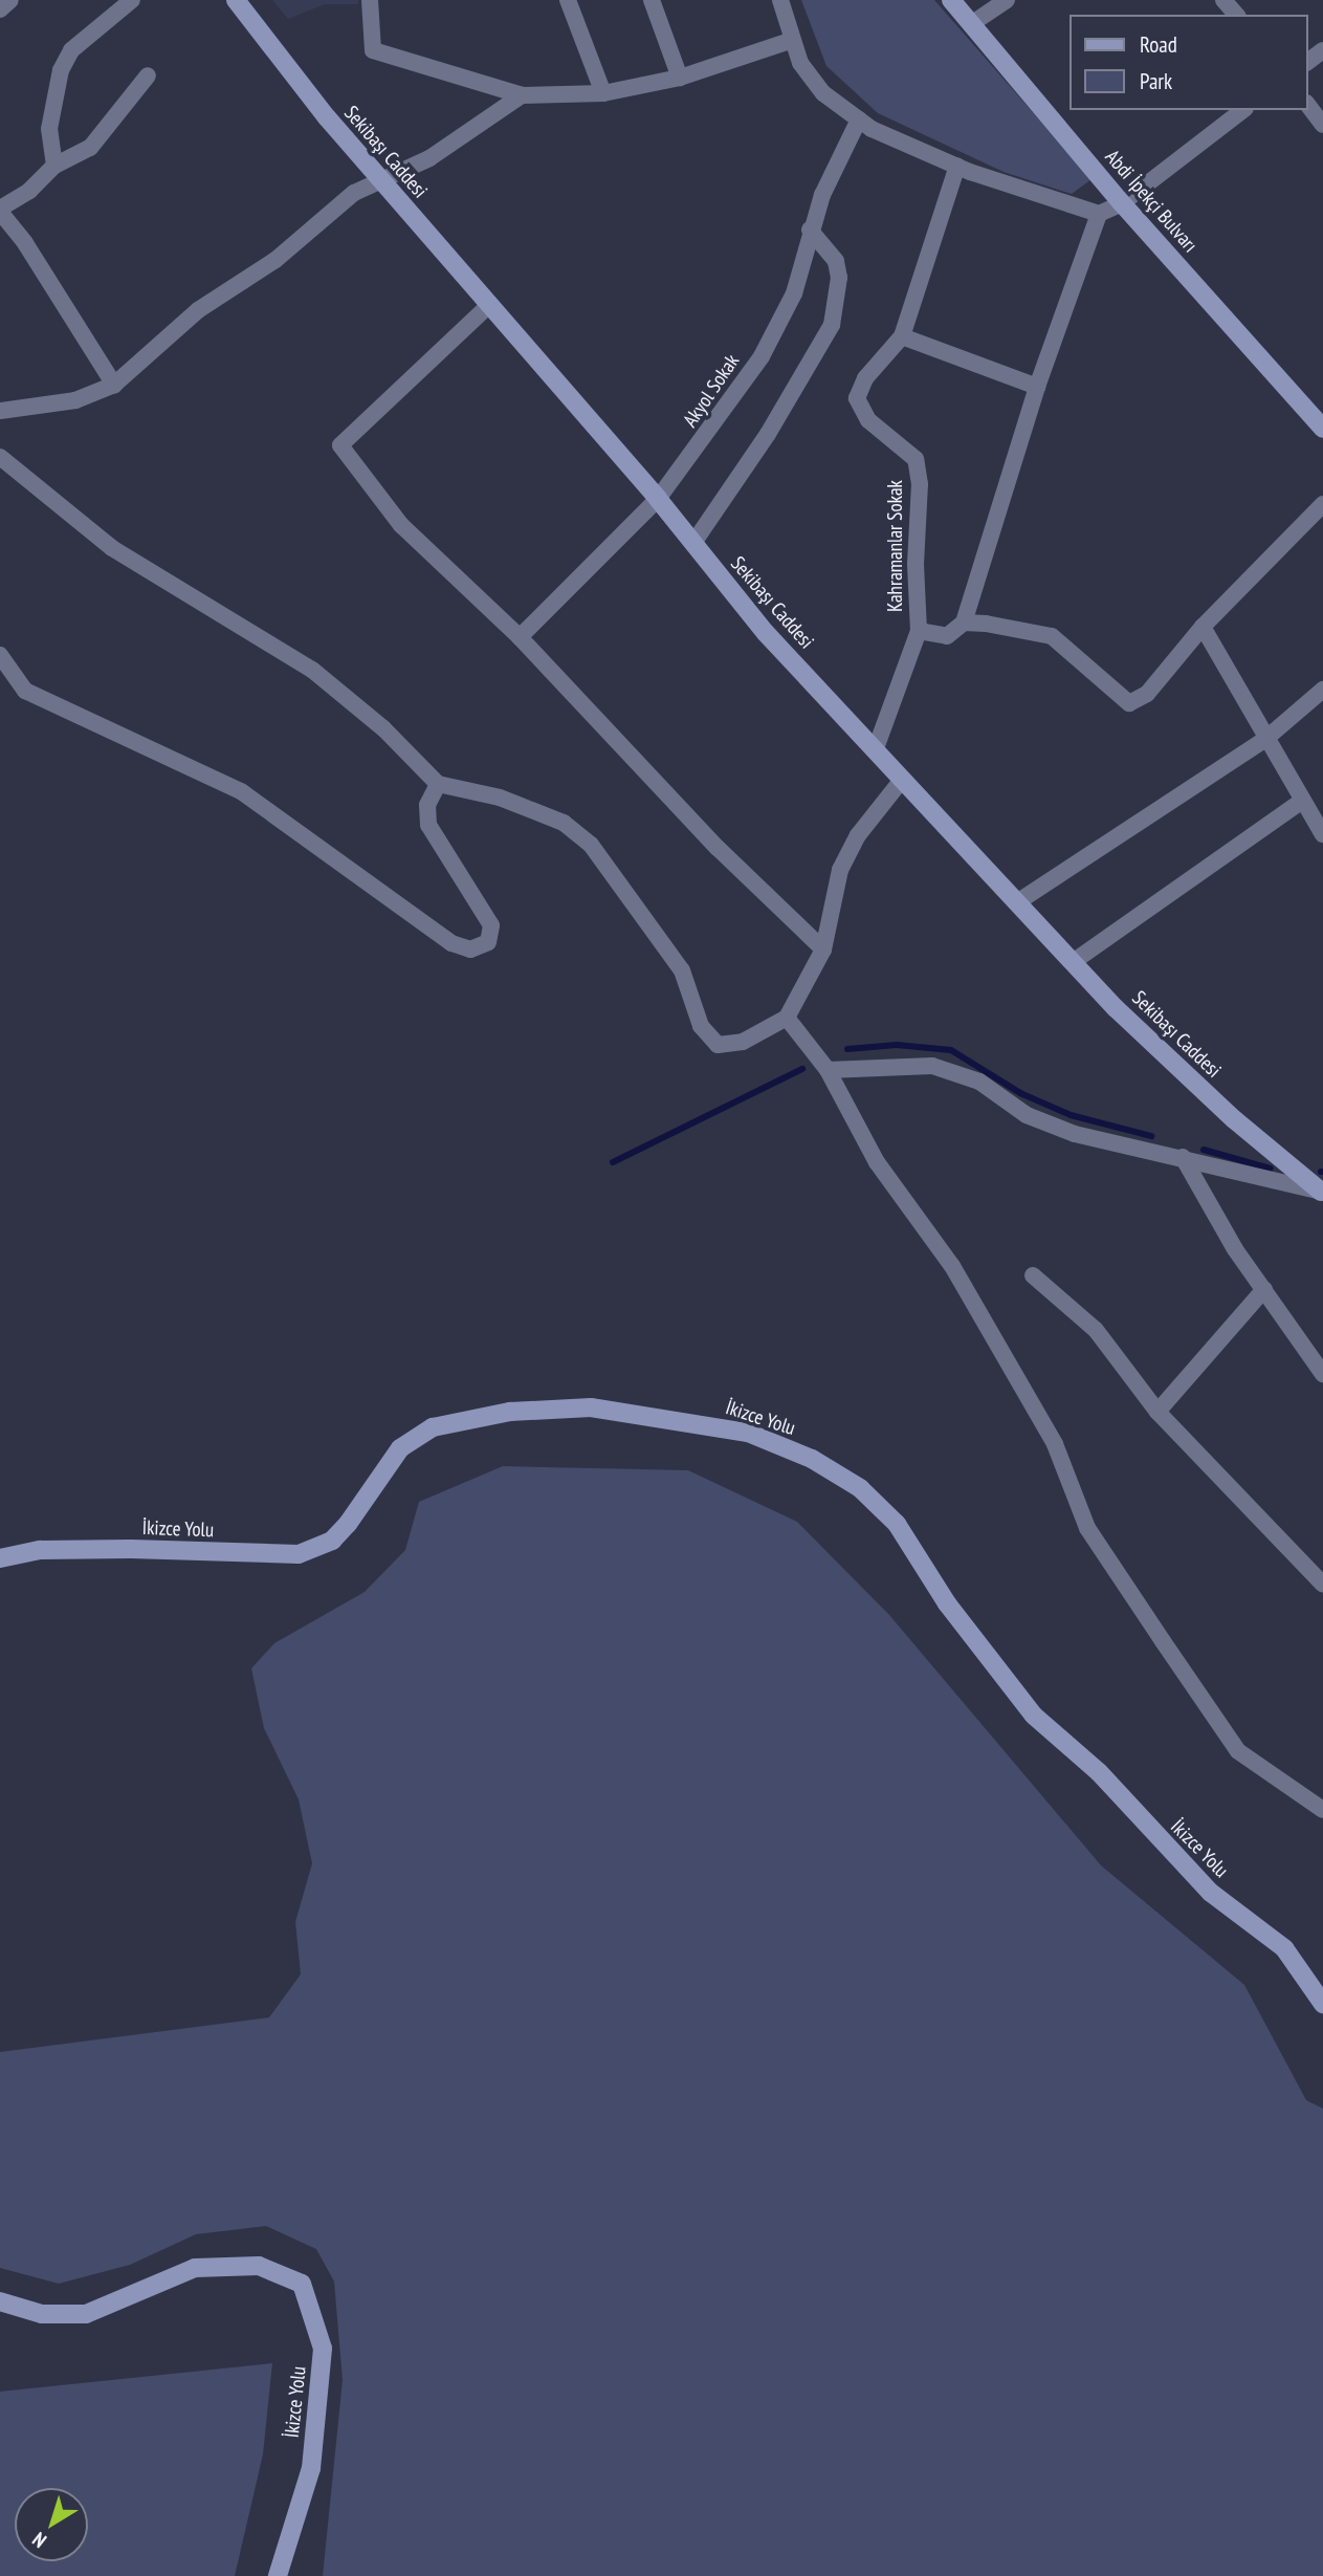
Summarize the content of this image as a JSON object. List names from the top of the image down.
{
  "streets": {
    "street": [
      "Sekibaşı Caddesi",
      "Abdi İpekçi Bulvarı",
      "Akyol Sokak",
      "Kahramanlar Sokak",
      "İkizce Yolu"
    ]
  },
  "crossings": [
    ["Sekibaşı Caddesi", "Akyol Sokak"],
    ["Sekibaşı Caddesi", "Kahramanlar Sokak"]
  ],
  "legend": ["Road", "Park"],
  "north": "bottom left"
}
